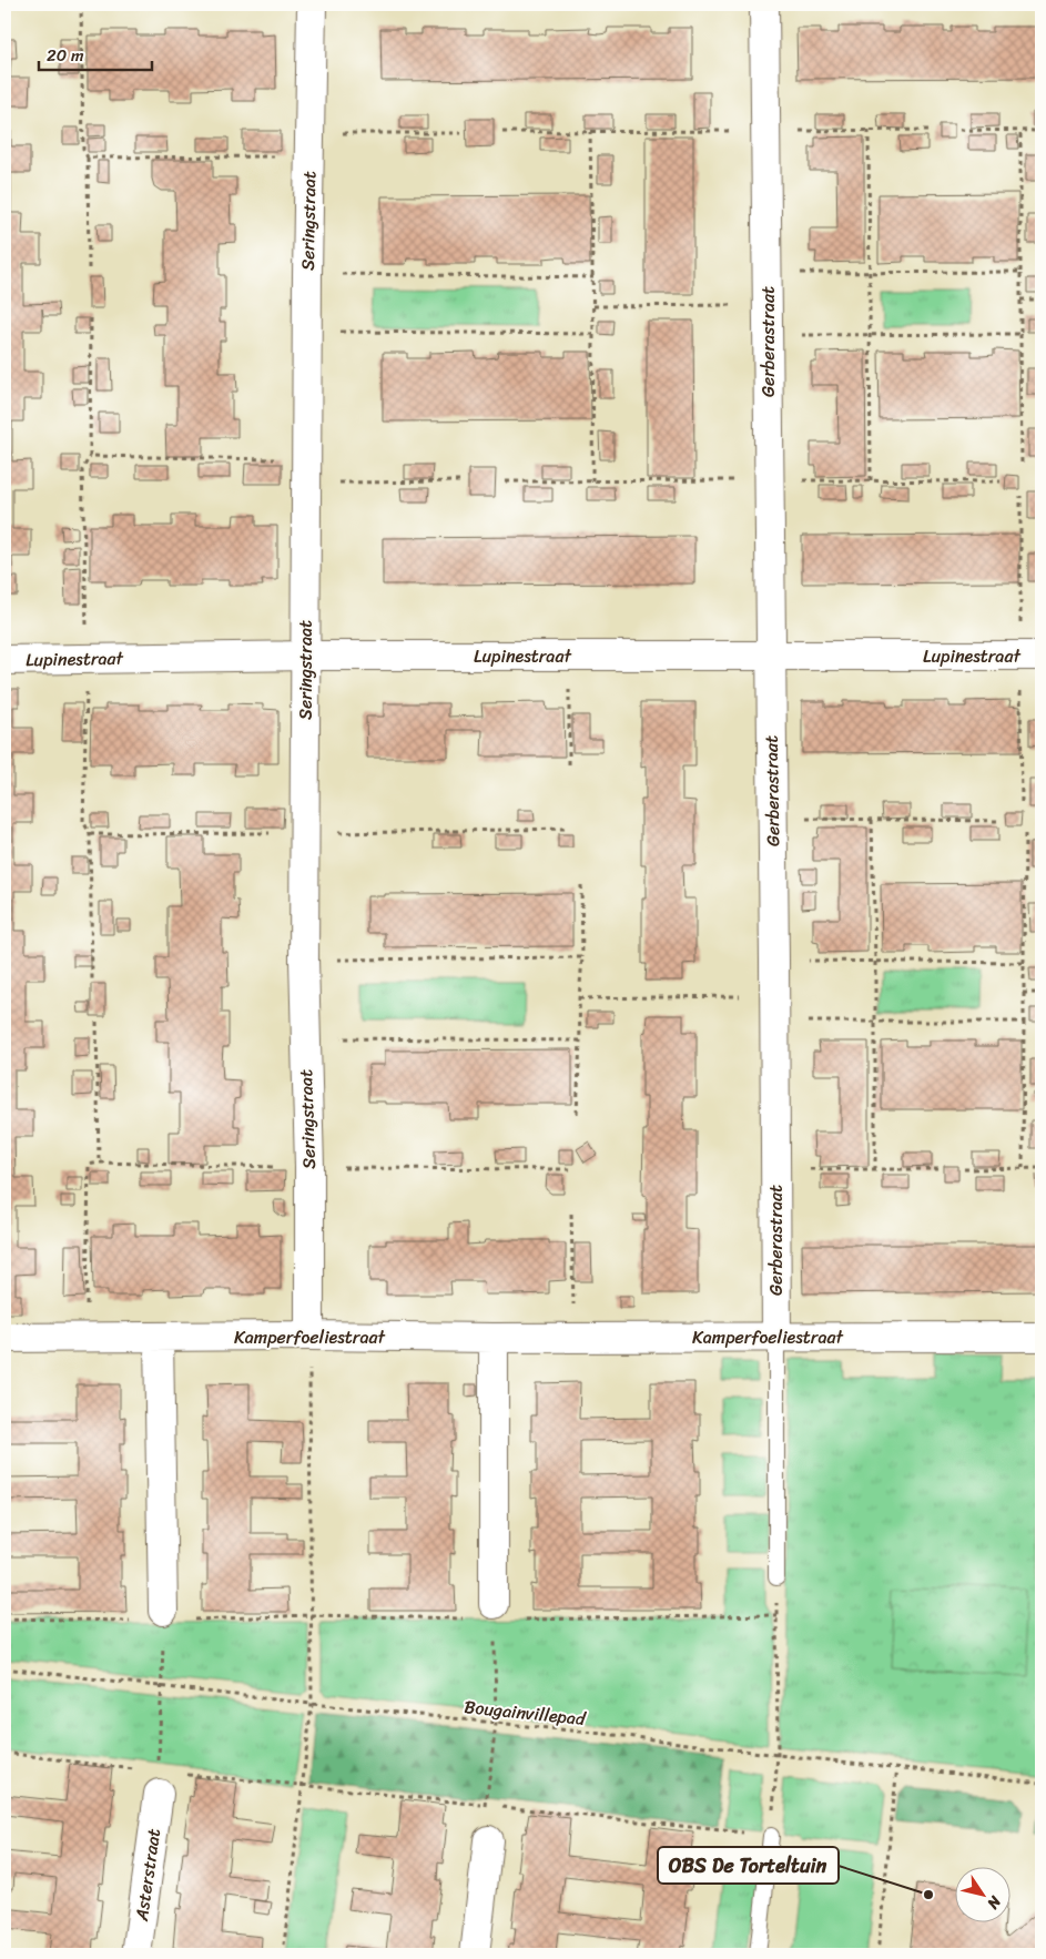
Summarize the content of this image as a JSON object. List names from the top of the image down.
{
  "streets": {
    "street": [
      "Seringstraat",
      "Gerberastraat",
      "Lupinestraat",
      "Kamperfoeliestraat",
      "Asterstraat"
    ],
    "path": ["Bougainvillepad"]
  },
  "crossings": [
    ["Seringstraat", "Lupinestraat"],
    ["Seringstraat", "Kamperfoeliestraat"],
    ["Gerberastraat", "Lupinestraat"],
    ["Gerberastraat", "Kamperfoeliestraat"]
  ],
  "places": ["OBS De Torteltuin"],
  "scale_bar": "20 m",
  "north": "bottom right"
}
